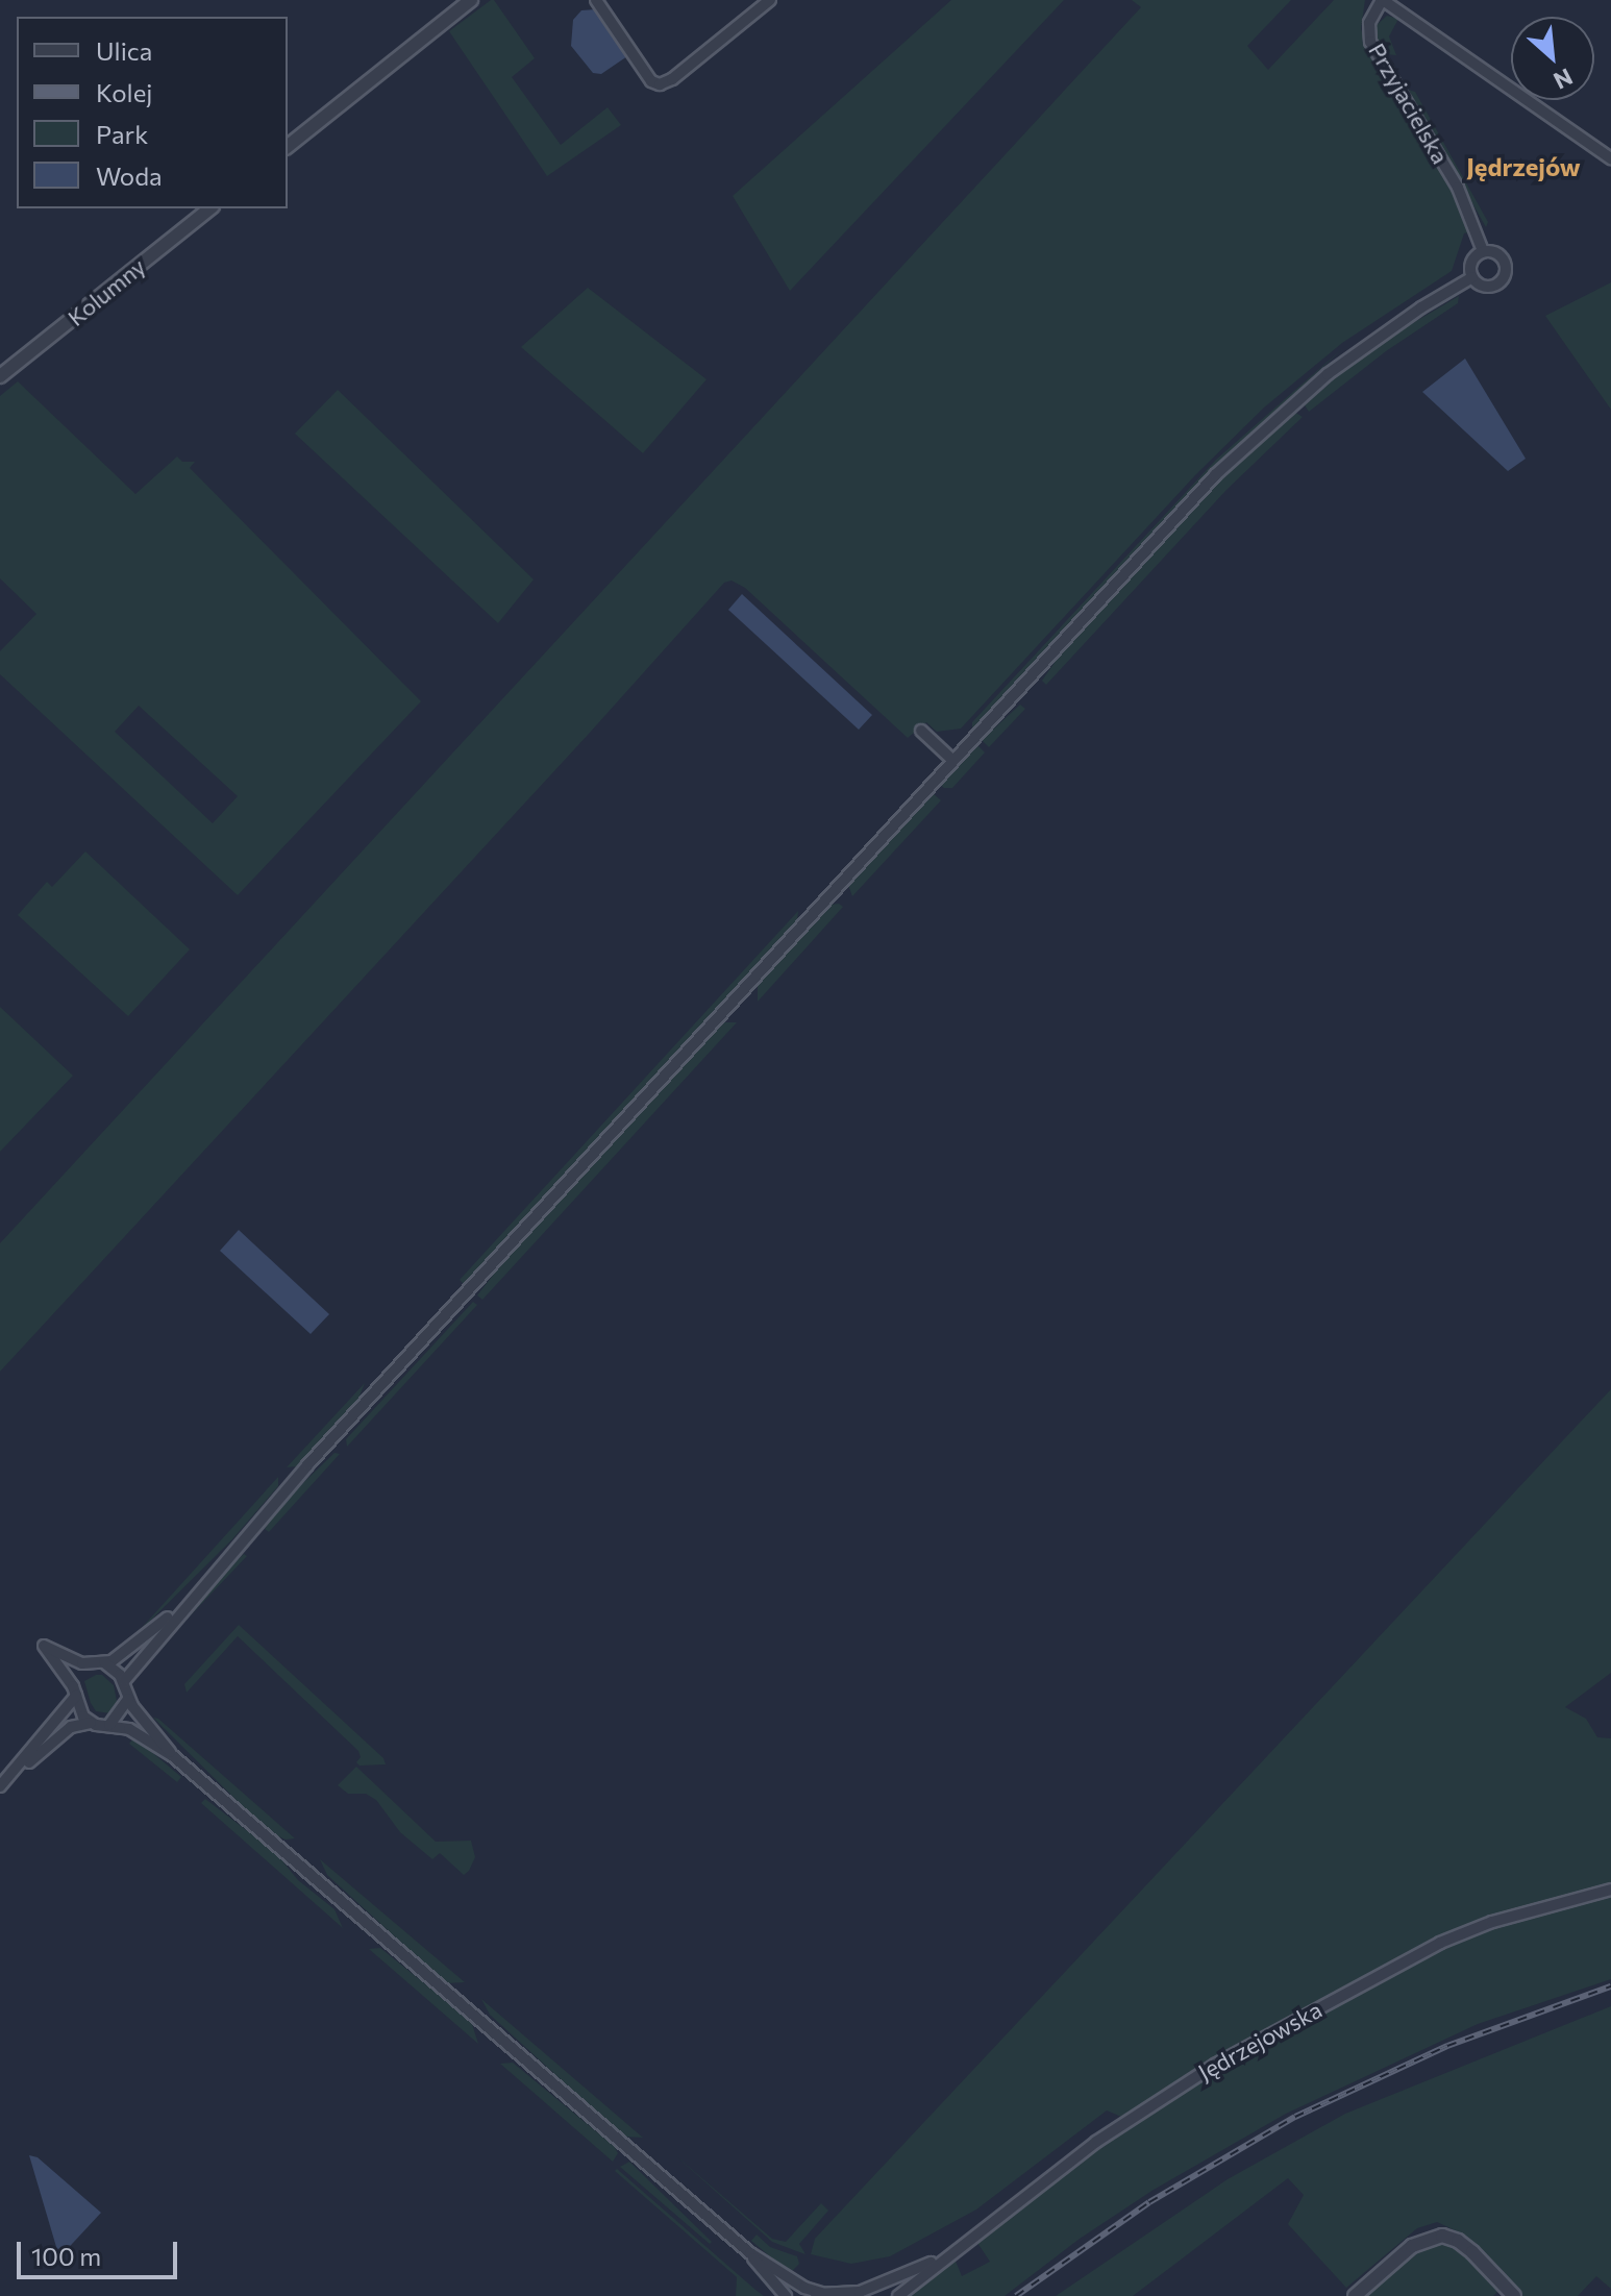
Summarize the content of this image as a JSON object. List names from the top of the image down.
{
  "streets": {
    "street": ["Przyjacielska", "Kolumny", "Jędrzejowska"]
  },
  "districts": ["Jędrzejów"],
  "legend": [
    "Ulica",
    "Kolej",
    "Park",
    "Woda"
  ],
  "scale_bar": "100 m",
  "north": "bottom right"
}
